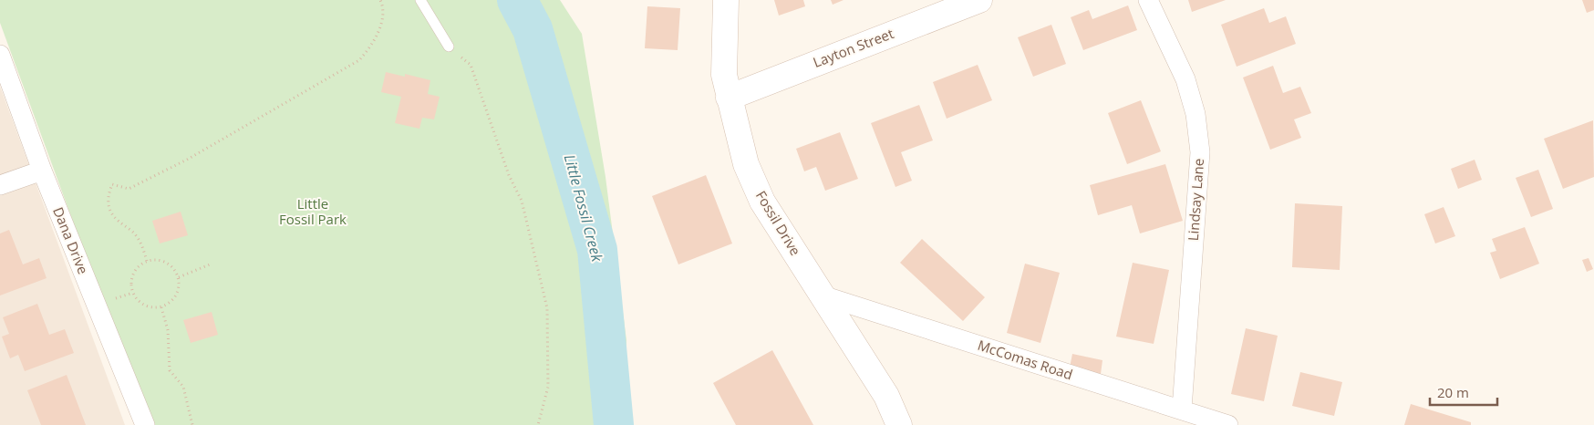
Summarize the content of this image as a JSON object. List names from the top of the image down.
{
  "streets": {
    "street": [
      "Layton Street",
      "Lindsay Lane",
      "Fossil Drive",
      "Dana Drive",
      "McComas Road"
    ]
  },
  "crossings": [
    ["Layton Street", "Fossil Drive"],
    ["Lindsay Lane", "McComas Road"],
    ["Fossil Drive", "McComas Road"]
  ],
  "water": ["Little Fossil Creek"],
  "parks": ["Little Fossil Park"],
  "scale_bar": "20 m"
}
